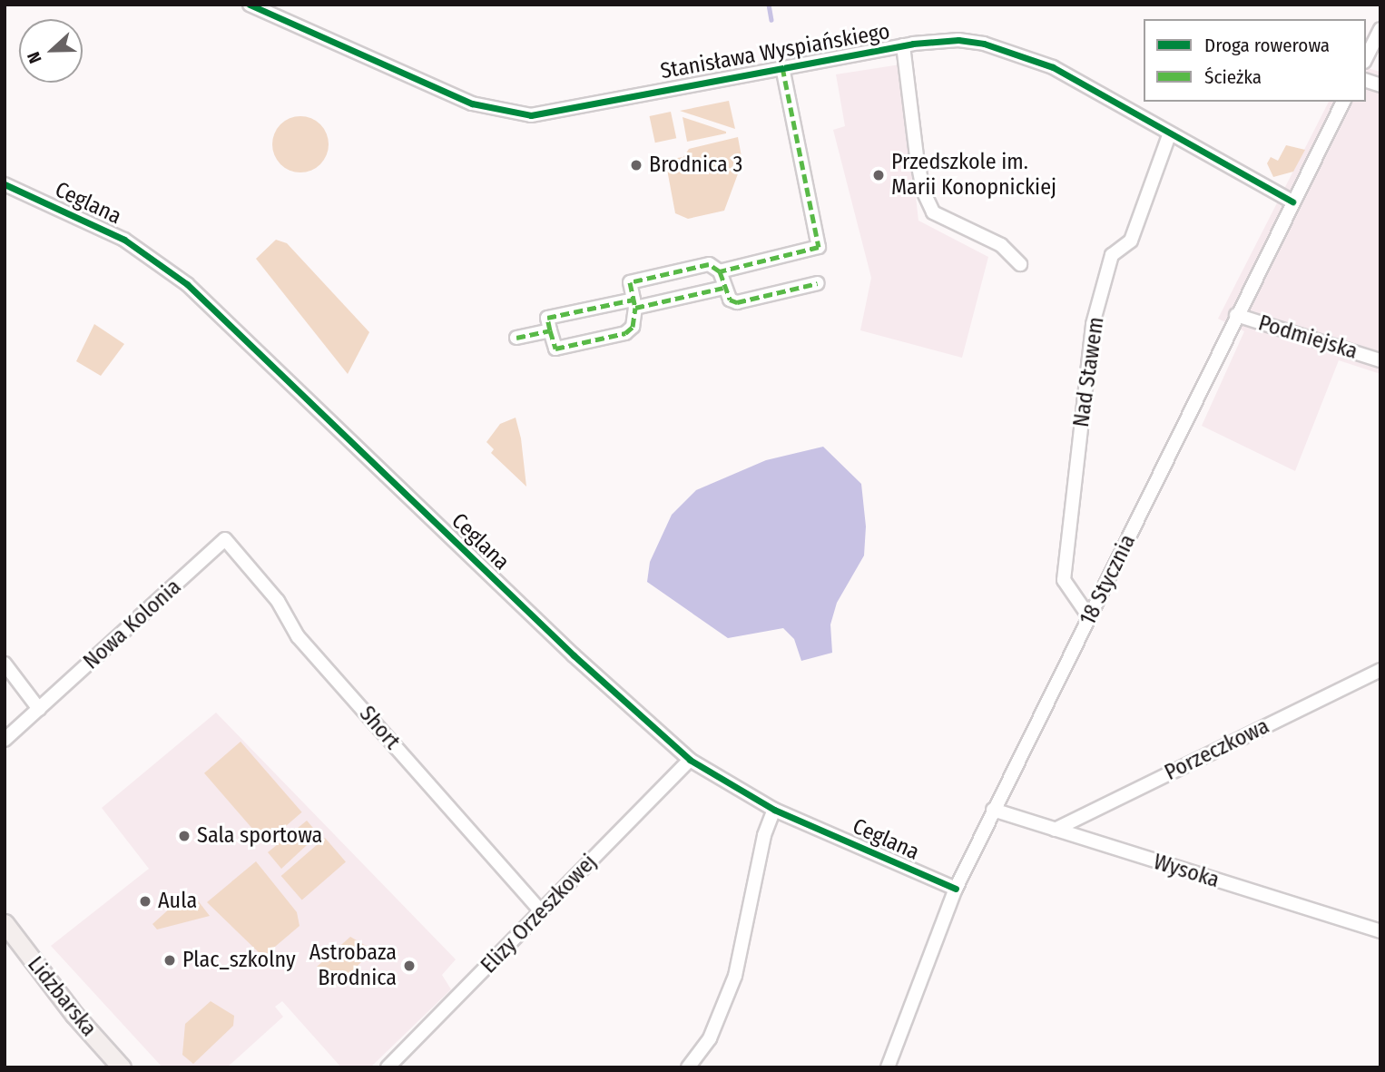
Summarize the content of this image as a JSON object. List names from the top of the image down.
{
  "streets": {
    "main road": ["Lidzbarska"],
    "street": [
      "Stanisława Wyspiańskiego",
      "Ceglana",
      "Podmiejska",
      "Nad Stawem",
      "18 Stycznia",
      "Nowa Kolonia",
      "Short",
      "Porzeczkowa",
      "Wysoka",
      "Elizy Orzeszkowej"
    ]
  },
  "crossings": [
    ["Stanisława Wyspiańskiego", "Nad Stawem"],
    ["Stanisława Wyspiańskiego", "18 Stycznia"],
    ["Ceglana", "18 Stycznia"],
    ["Ceglana", "Elizy Orzeszkowej"],
    ["Podmiejska", "18 Stycznia"],
    ["Nad Stawem", "18 Stycznia"],
    ["18 Stycznia", "Wysoka"],
    ["Nowa Kolonia", "Short"],
    ["Short", "Elizy Orzeszkowej"],
    ["Porzeczkowa", "Wysoka"]
  ],
  "places": [
    "Brodnica 3",
    "Przedszkole im. Marii Konopnickiej",
    "Sala sportowa",
    "Aula",
    "Plac_szkolny",
    "Astrobaza Brodnica"
  ],
  "legend": ["Droga rowerowa", "Ścieżka"],
  "north": "left"
}
